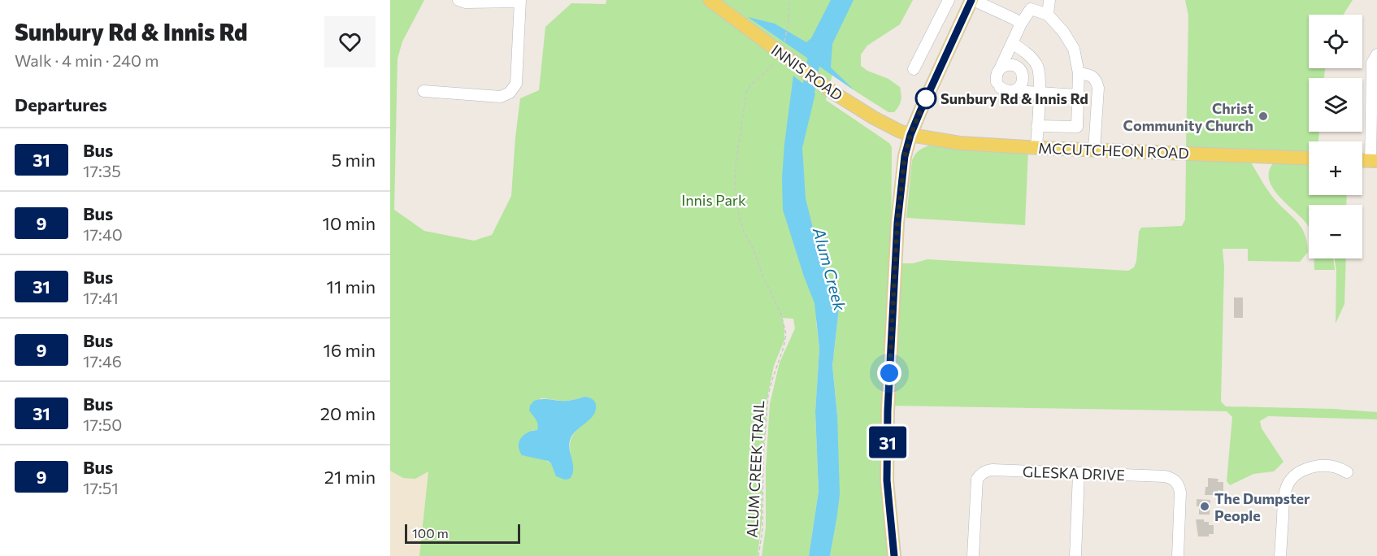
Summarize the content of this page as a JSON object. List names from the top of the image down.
{
  "streets": {
    "main road": ["INNIS ROAD", "MCCUTCHEON ROAD"],
    "street": ["GLESKA DRIVE"],
    "path": ["ALUM CREEK TRAIL"]
  },
  "crossings": [
    ["INNIS ROAD", "MCCUTCHEON ROAD"]
  ],
  "water": ["Alum Creek"],
  "parks": ["Innis Park"],
  "places": ["Sunbury Rd & Innis Rd", "Christ Community Church", "The Dumpster People"],
  "lines": ["bus line 31"],
  "scale_bar": "100 m",
  "page": {
    "heading": [
      ["Sunbury Rd & Innis Rd", "Walk · 4 min · 240 m"],
      "Departures"
    ],
    "on_map": "31",
    "map_buttons": ["+", "−"],
    "list": [
      {
        "mark": "31",
        "name": "Bus",
        "note": "17:35",
        "value": "5 min"
      },
      {
        "mark": "9",
        "name": "Bus",
        "note": "17:40",
        "value": "10 min"
      },
      {
        "mark": "31",
        "name": "Bus",
        "note": "17:41",
        "value": "11 min"
      },
      {
        "mark": "9",
        "name": "Bus",
        "note": "17:46",
        "value": "16 min"
      },
      {
        "mark": "31",
        "name": "Bus",
        "note": "17:50",
        "value": "20 min"
      },
      {
        "mark": "9",
        "name": "Bus",
        "note": "17:51",
        "value": "21 min"
      }
    ],
    "scale": "100 m"
  }
}
